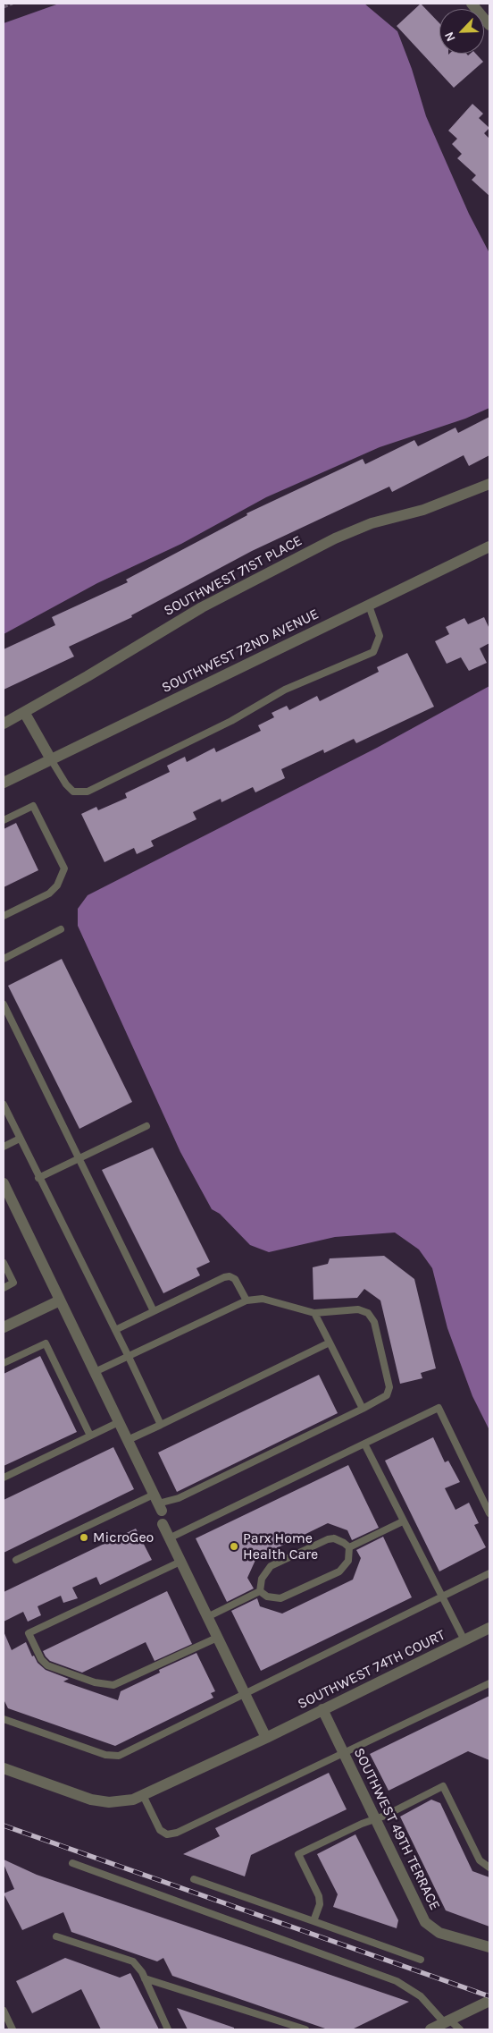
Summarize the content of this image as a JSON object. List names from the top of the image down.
{
  "streets": {
    "street": [
      "SOUTHWEST 71ST PLACE",
      "SOUTHWEST 72ND AVENUE",
      "SOUTHWEST 74TH COURT",
      "SOUTHWEST 49TH TERRACE"
    ]
  },
  "crossings": [
    ["SOUTHWEST 74TH COURT", "SOUTHWEST 49TH TERRACE"]
  ],
  "places": ["MicroGeo", "Parx Home Health Care"],
  "north": "bottom left"
}
